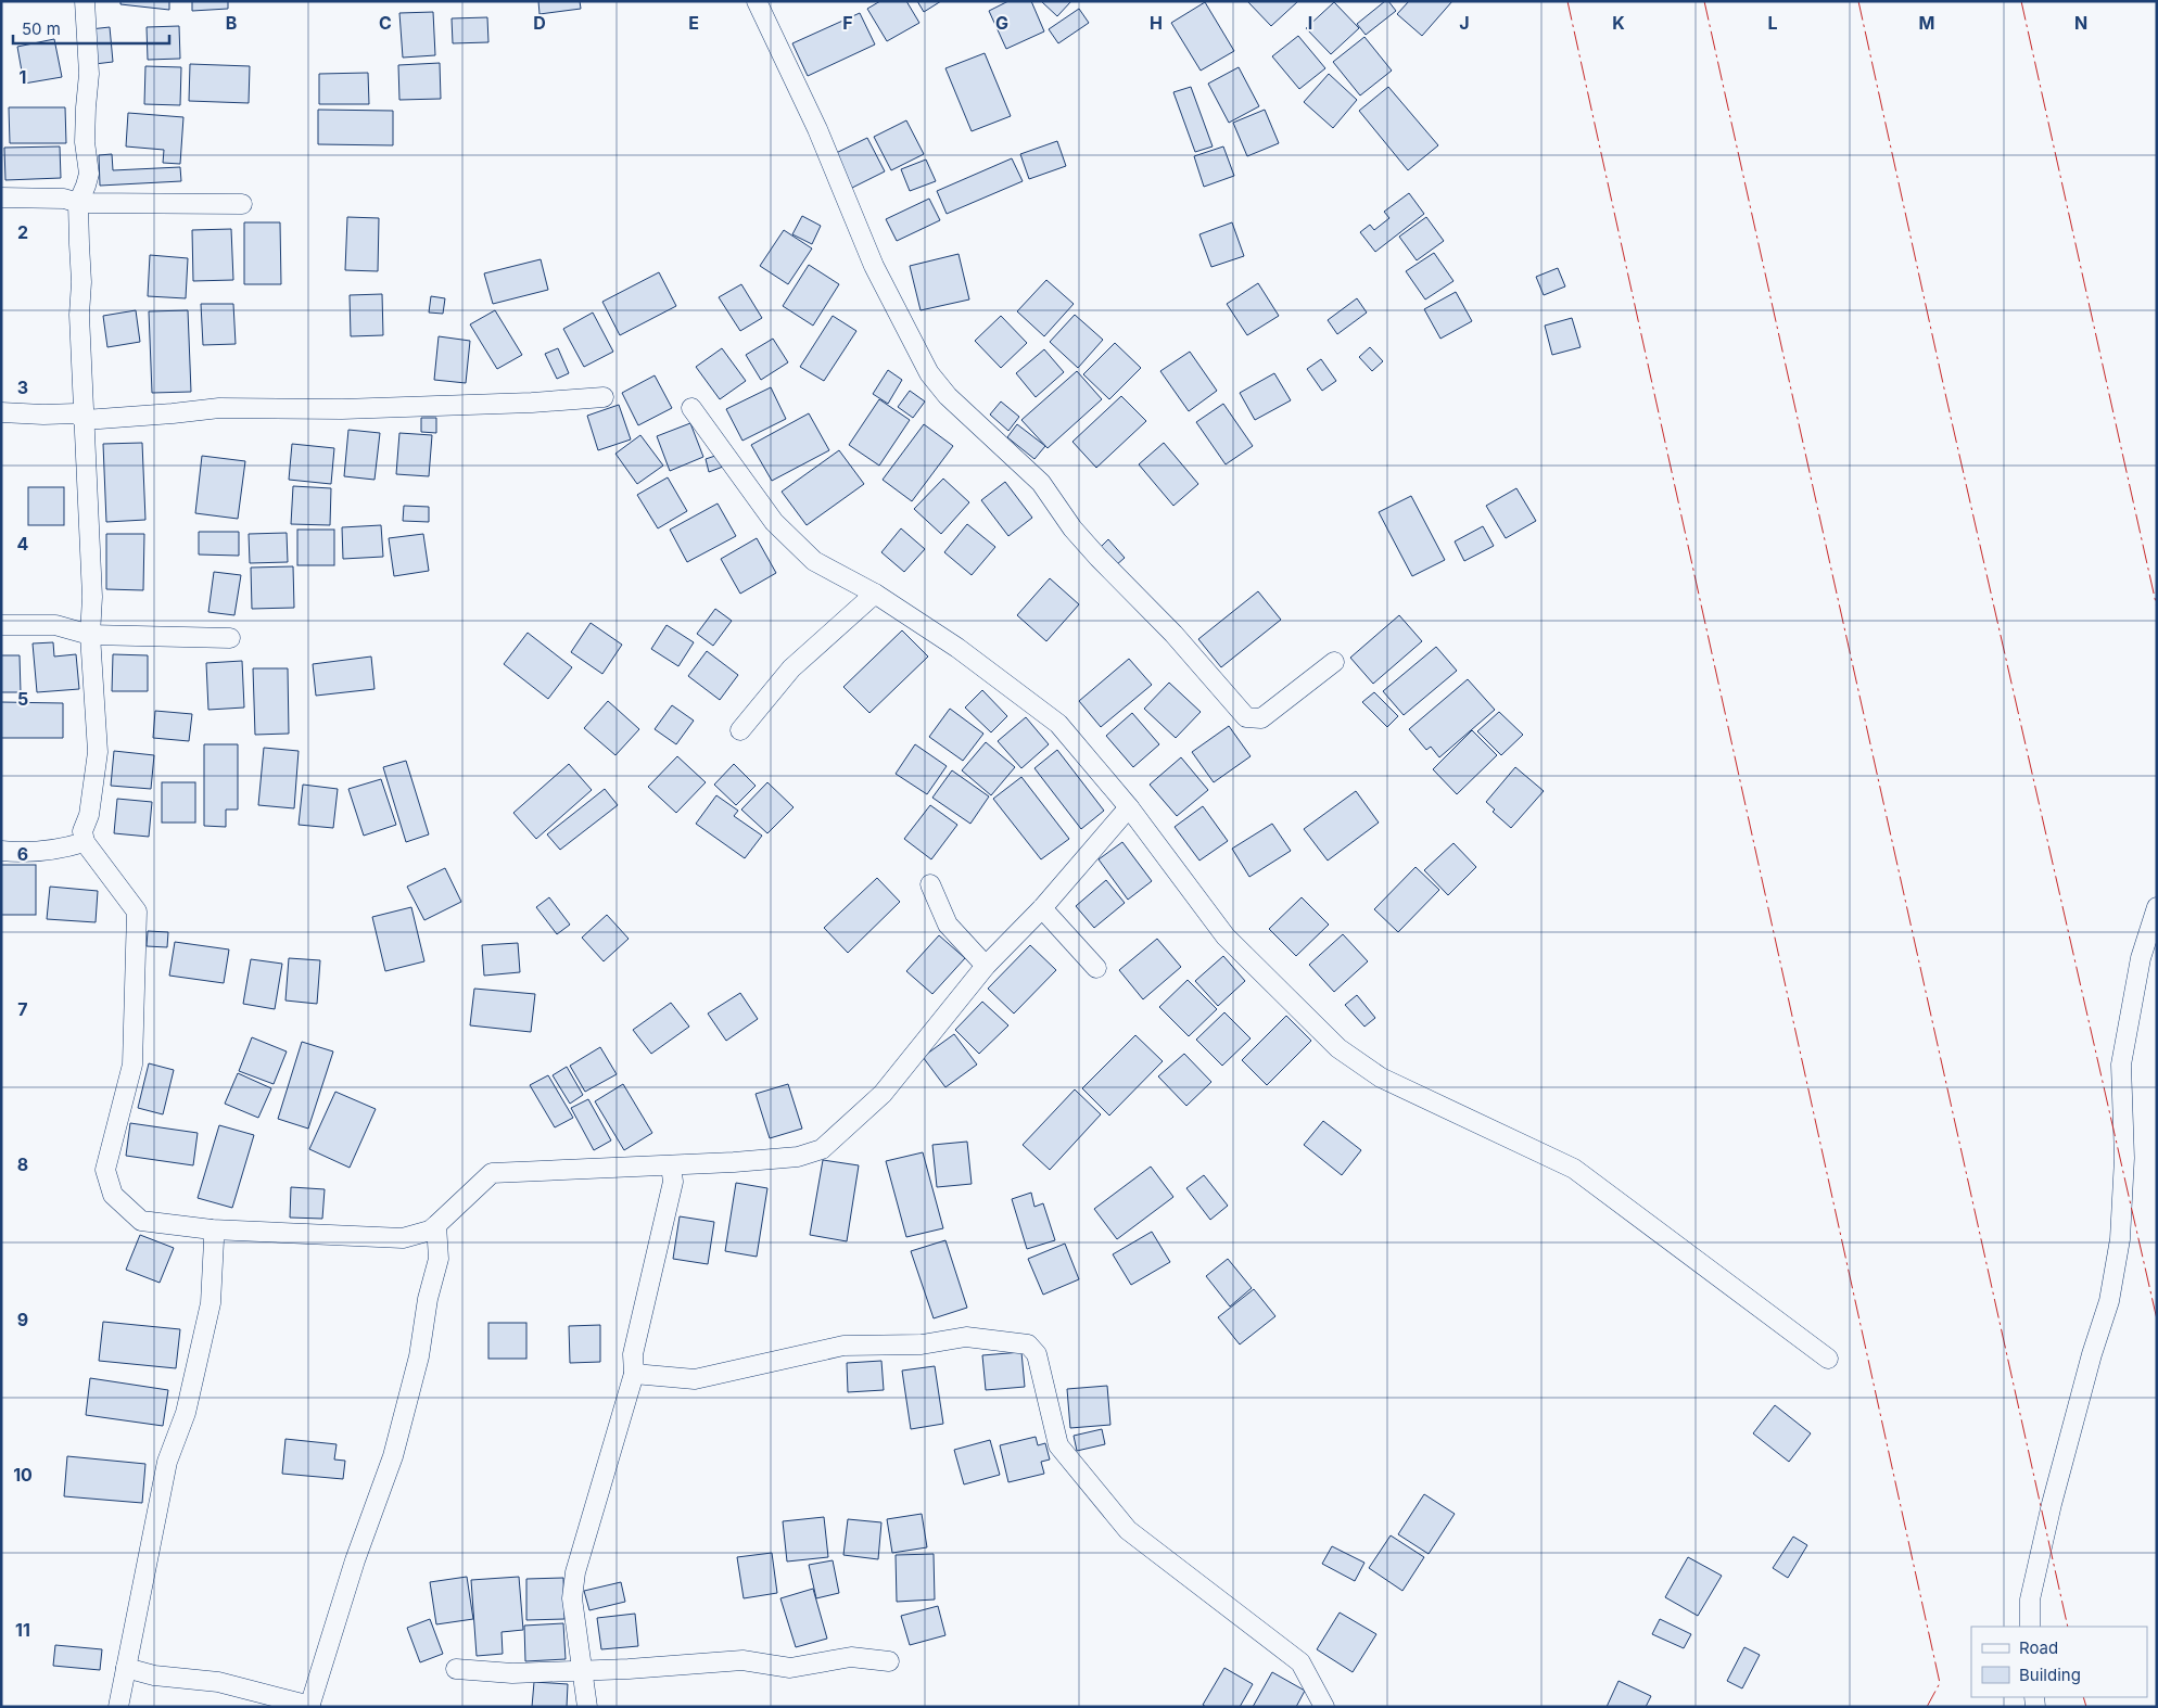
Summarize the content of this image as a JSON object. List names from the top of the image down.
{
  "legend": ["Road", "Building"],
  "scale_bar": "50 m",
  "grid": {
    "columns": [
      "B",
      "C",
      "D",
      "E",
      "F",
      "G",
      "H",
      "I",
      "J",
      "K",
      "L",
      "M",
      "N"
    ],
    "rows": [
      "1",
      "2",
      "3",
      "4",
      "5",
      "6",
      "7",
      "8",
      "9",
      "10",
      "11"
    ]
  }
}
